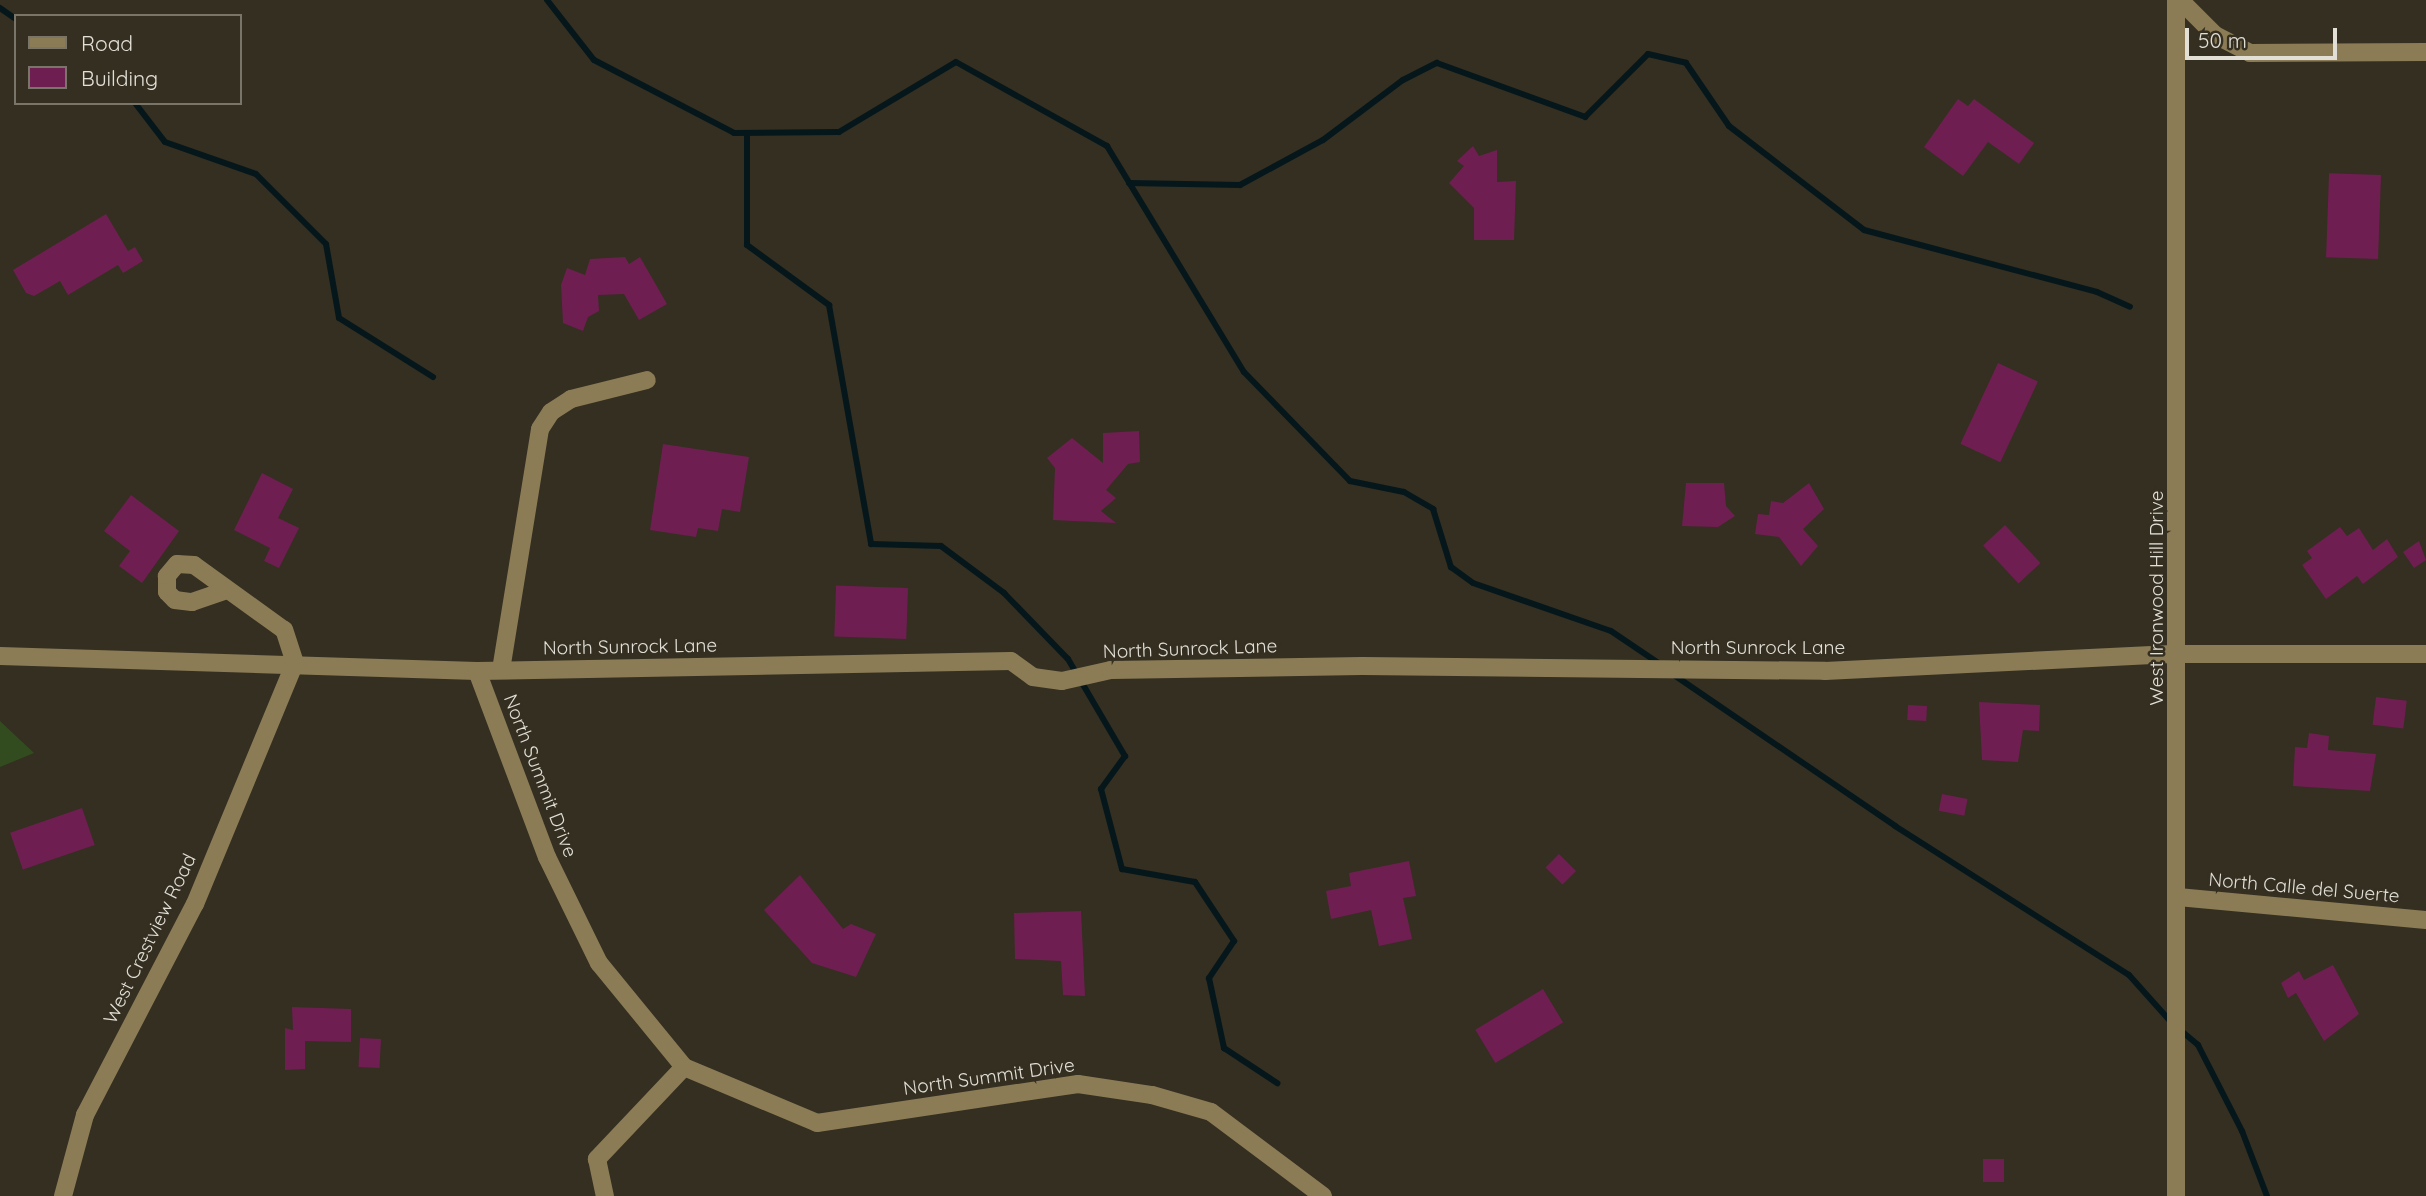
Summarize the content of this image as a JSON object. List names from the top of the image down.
{
  "streets": {
    "street": [
      "West Ironwood Hill Drive",
      "North Sunrock Lane",
      "North Summit Drive",
      "North Calle del Suerte",
      "West Crestview Road"
    ]
  },
  "crossings": [
    ["West Ironwood Hill Drive", "North Sunrock Lane"],
    ["West Ironwood Hill Drive", "North Calle del Suerte"],
    ["North Sunrock Lane", "North Summit Drive"],
    ["North Sunrock Lane", "West Crestview Road"]
  ],
  "legend": ["Road", "Building"],
  "scale_bar": "50 m"
}
